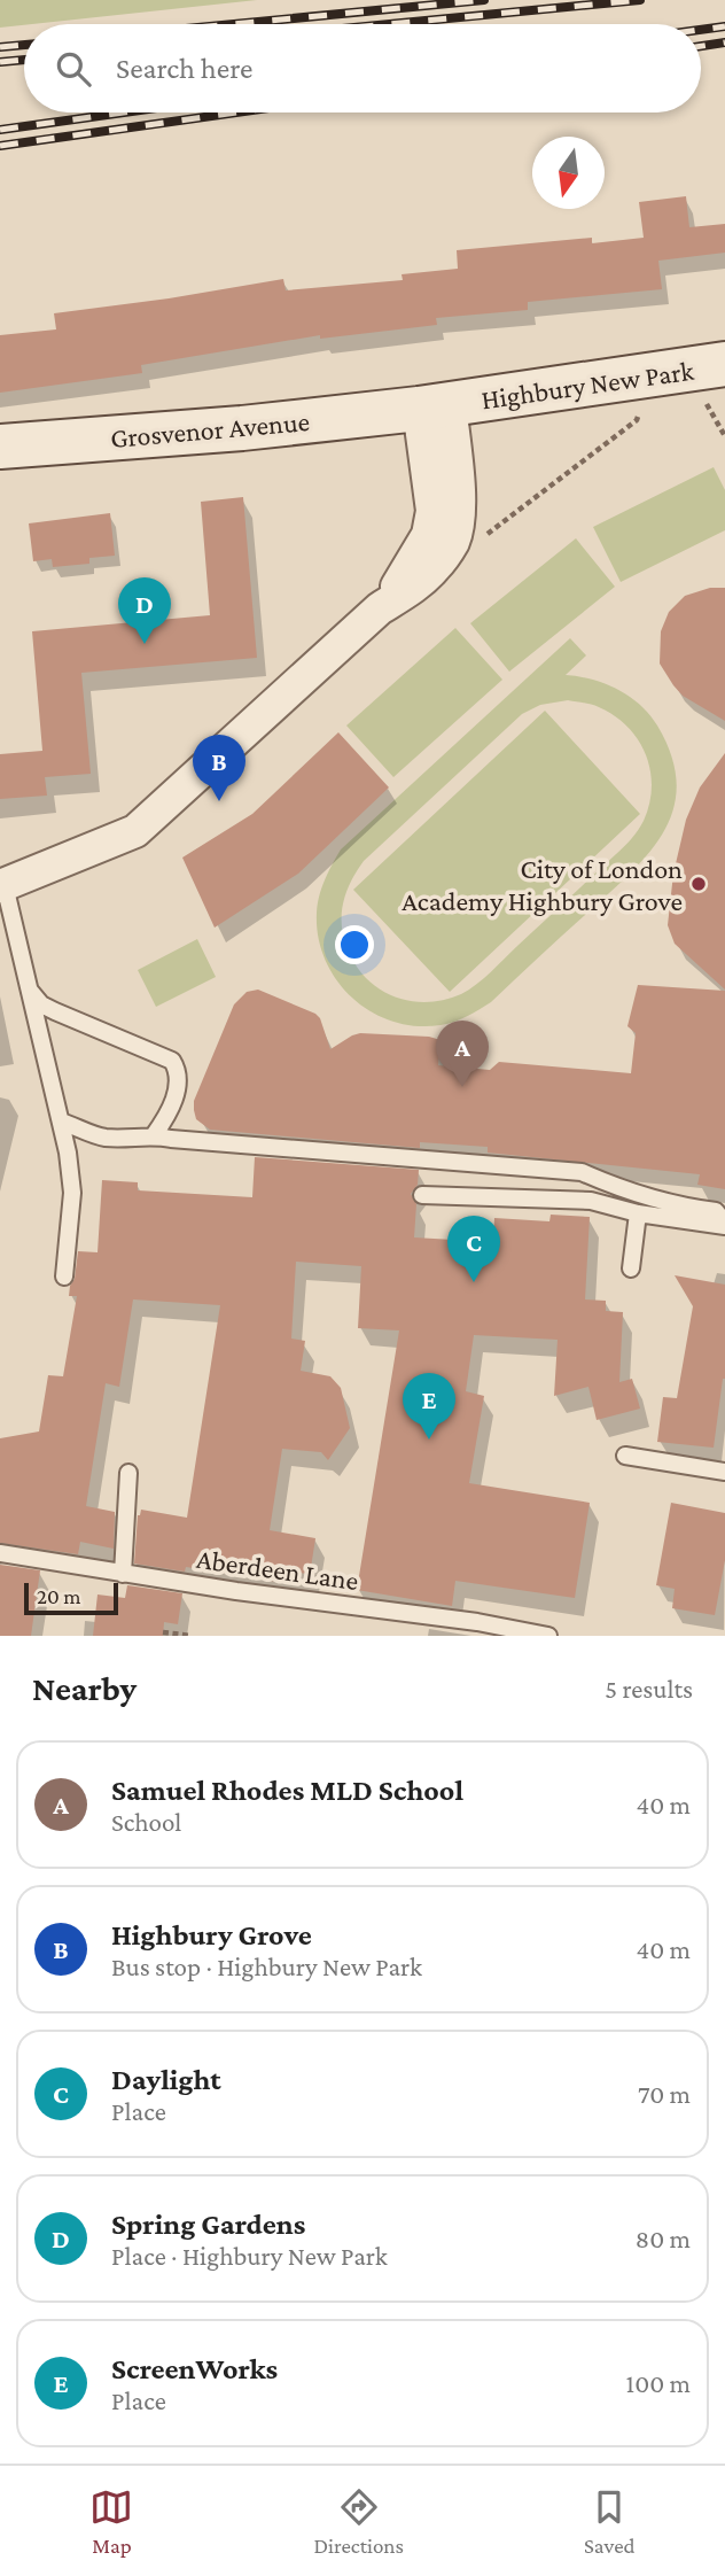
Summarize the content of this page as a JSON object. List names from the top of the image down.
{
  "streets": {
    "street": ["Highbury New Park", "Grosvenor Avenue"],
    "lane": ["Aberdeen Lane"]
  },
  "crossings": [
    ["Highbury New Park", "Grosvenor Avenue"]
  ],
  "places": ["City of London Academy Highbury Grove"],
  "scale_bar": "20 m",
  "north": "bottom",
  "page": {
    "search": "Search here",
    "pins": [
      "D",
      "B",
      "A",
      "C",
      "E"
    ],
    "scale": "20 m",
    "heading": ["Nearby", "5 results"],
    "list": [
      {
        "mark": "A",
        "name": "Samuel Rhodes MLD School",
        "note": "School",
        "value": "40 m"
      },
      {
        "mark": "B",
        "name": "Highbury Grove",
        "note": "Bus stop · Highbury New Park",
        "value": "40 m"
      },
      {
        "mark": "C",
        "name": "Daylight",
        "note": "Place",
        "value": "70 m"
      },
      {
        "mark": "D",
        "name": "Spring Gardens",
        "note": "Place · Highbury New Park",
        "value": "80 m"
      },
      {
        "mark": "E",
        "name": "ScreenWorks",
        "note": "Place",
        "value": "100 m"
      }
    ],
    "nav": ["Map", "Directions", "Saved"]
  }
}
